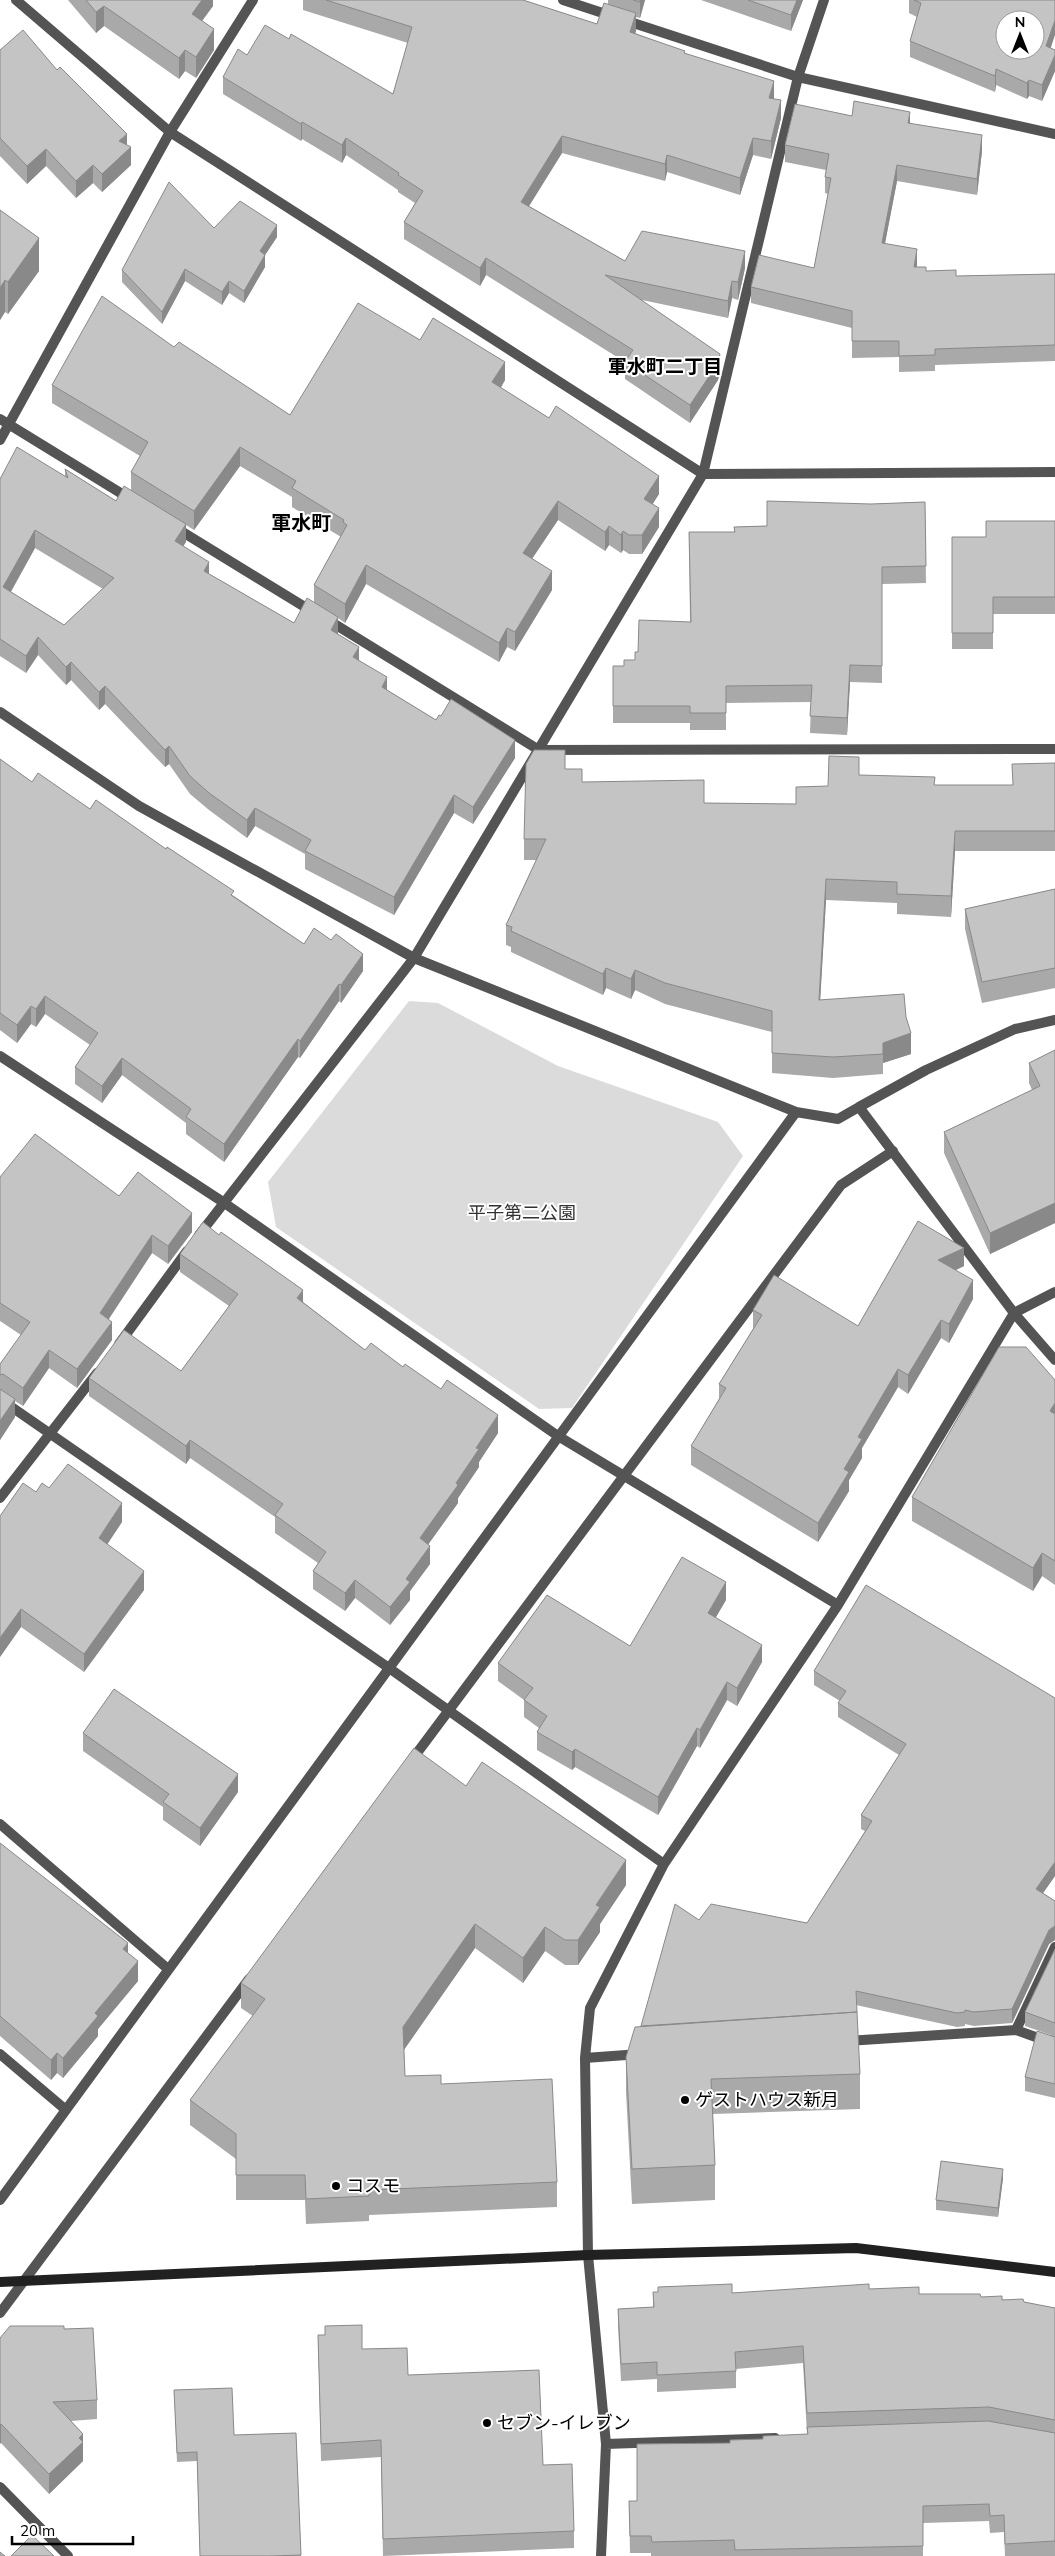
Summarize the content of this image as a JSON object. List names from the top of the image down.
{
  "districts": ["軍水町二丁目", "軍水町"],
  "parks": ["平子第二公園"],
  "places": ["ゲストハウス新月", "コスモ", "セブン-イレブン"],
  "scale_bar": "20 m",
  "north": "top"
}
